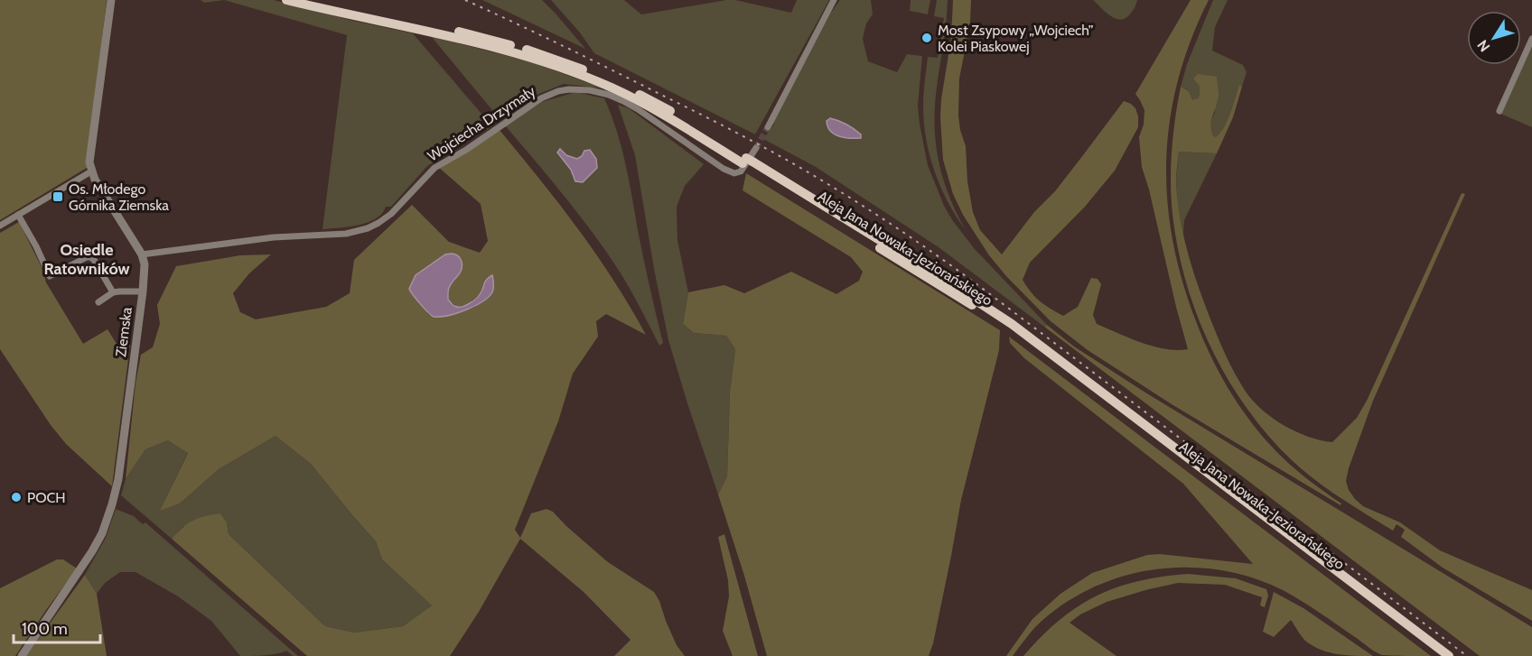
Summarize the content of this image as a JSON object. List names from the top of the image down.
{
  "streets": {
    "main road": ["Aleja Jana Nowaka-Jeziorańskiego"],
    "street": ["Wojciecha Drzymały", "Ziemska"]
  },
  "crossings": [
    ["Wojciecha Drzymały", "Ziemska"]
  ],
  "districts": ["Osiedle Ratowników"],
  "places": {
    "other": ["Most Zsypowy „Wojciech” Kolei Piaskowej", "POCH"],
    "transit": ["Os. Młodego Górnika Ziemska"]
  },
  "scale_bar": "100 m",
  "north": "bottom left"
}
